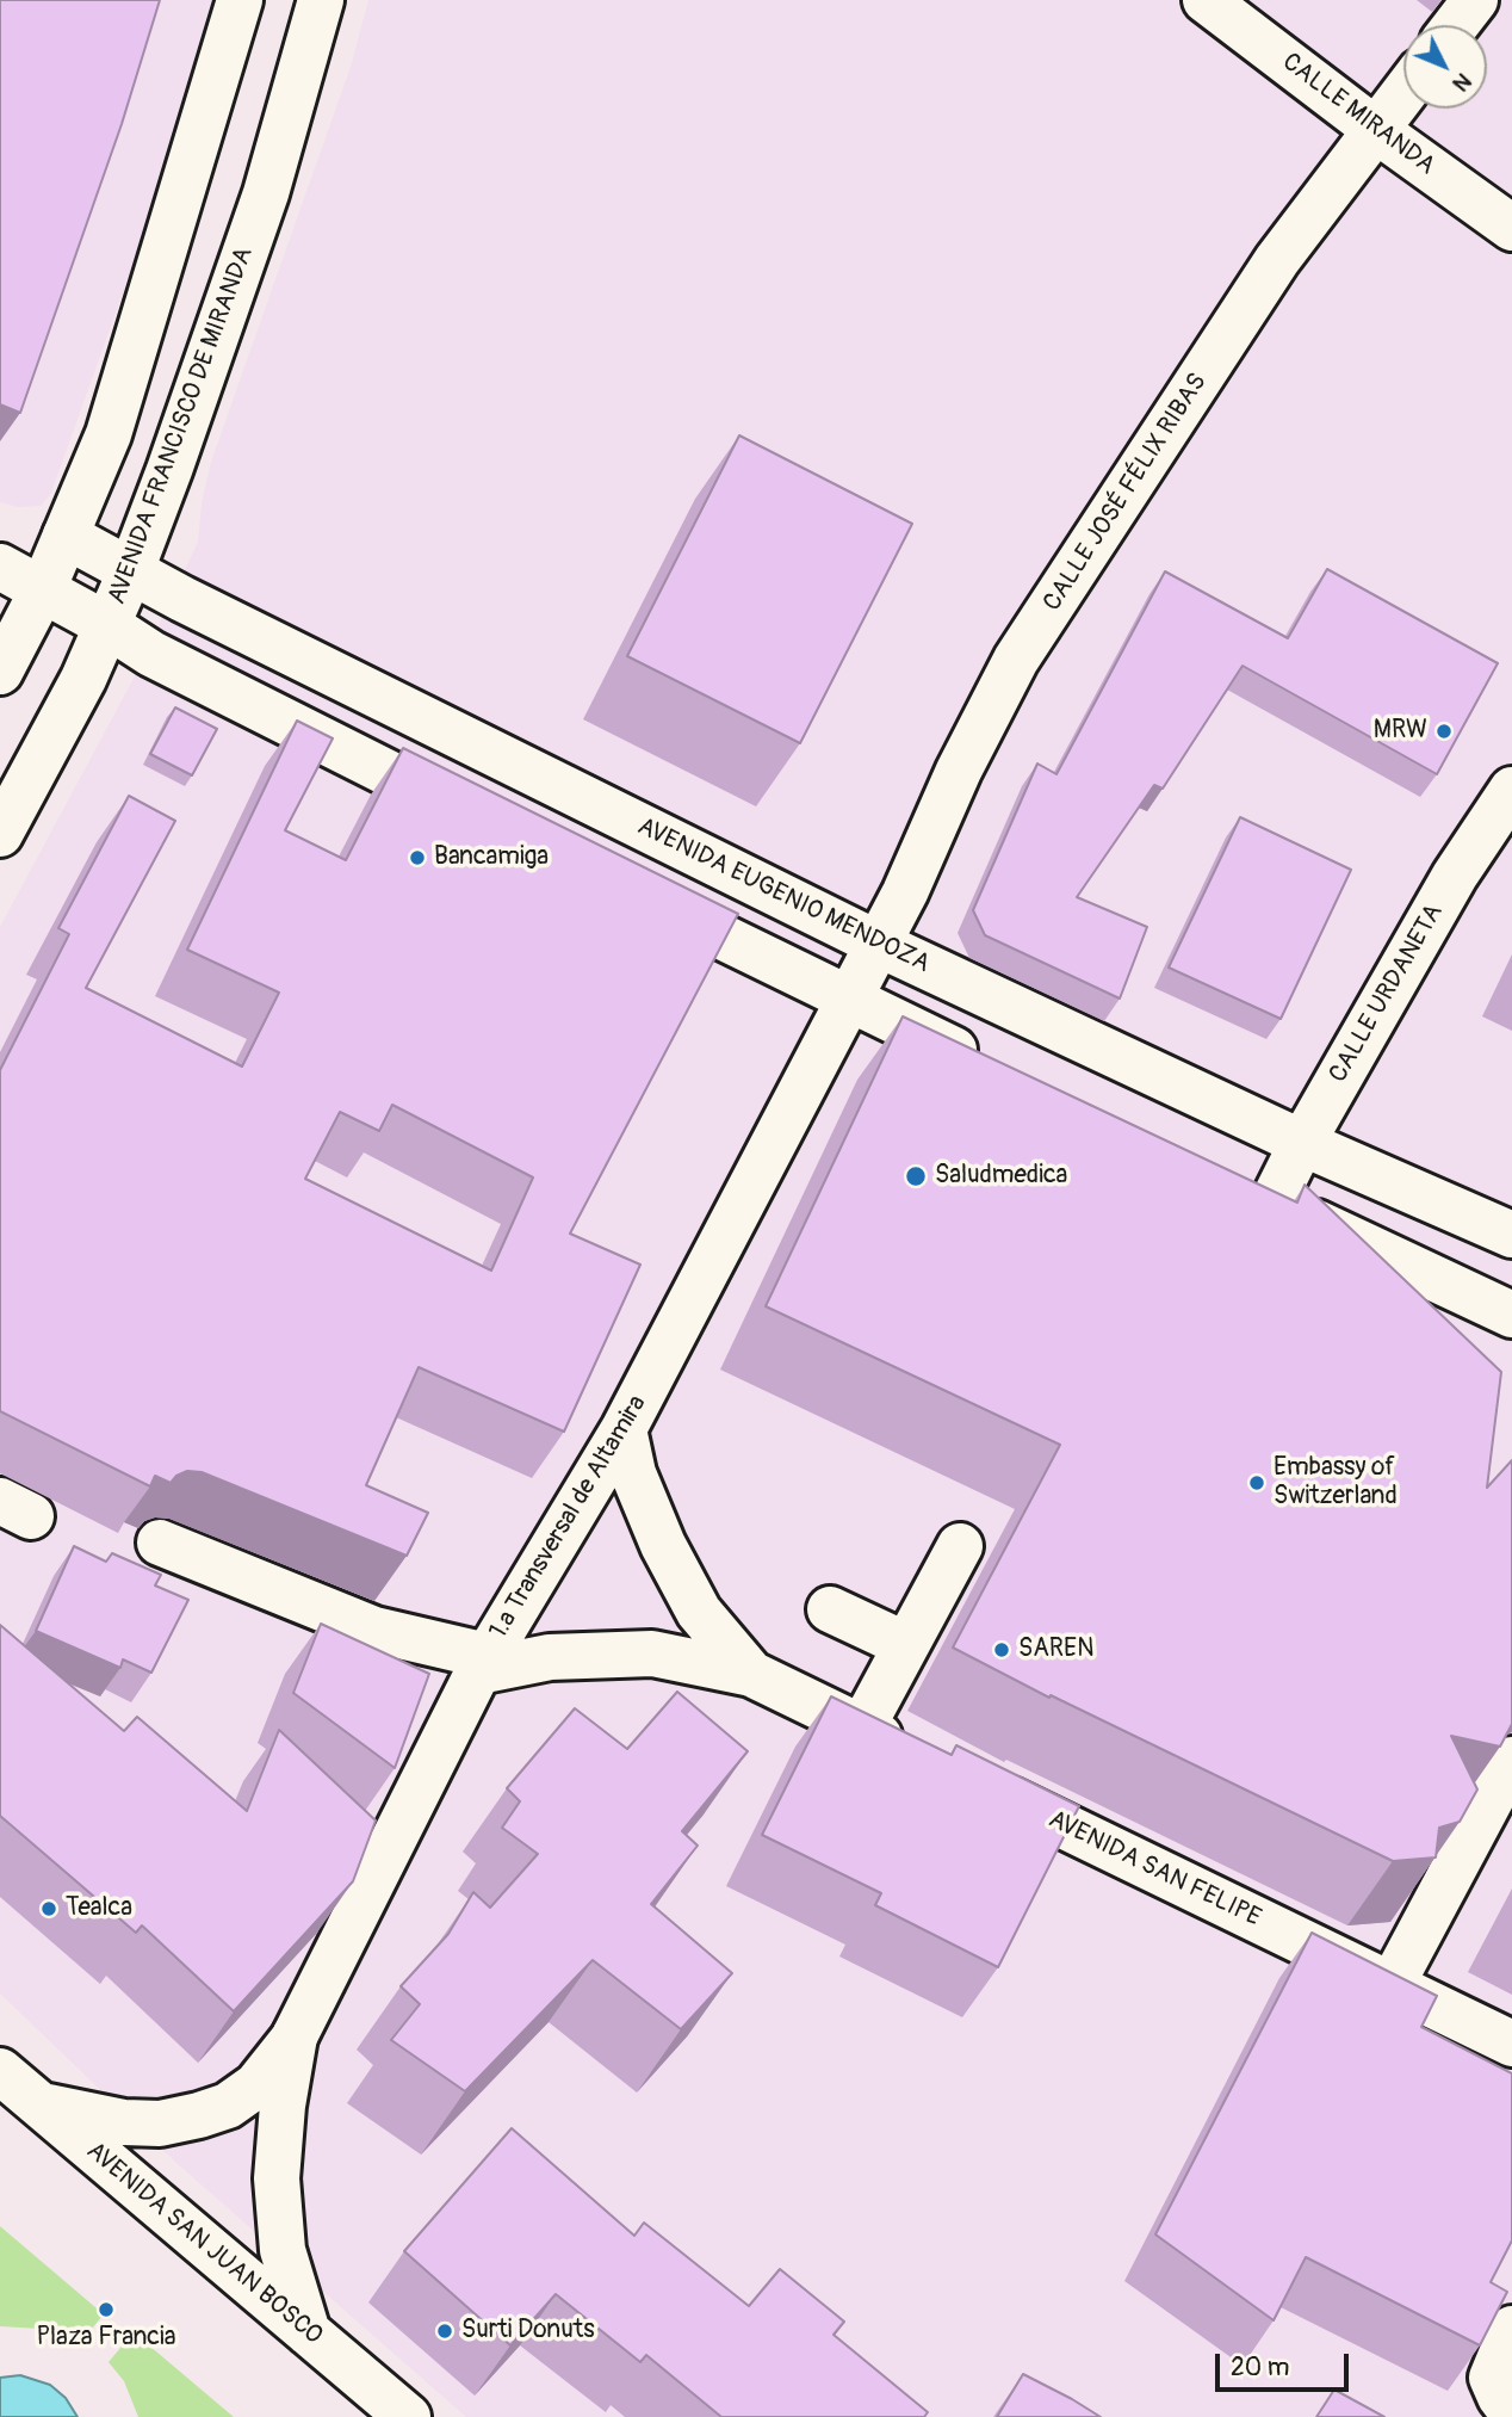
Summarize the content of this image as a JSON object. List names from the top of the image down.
{
  "streets": {
    "street": [
      "CALLE MIRANDA",
      "AVENIDA FRANCISCO DE MIRANDA",
      "CALLE JOSÉ FÉLIX RIBAS",
      "AVENIDA EUGENIO MENDOZA",
      "CALLE URDANETA",
      "1.ª Transversal de Altamira",
      "AVENIDA SAN FELIPE",
      "AVENIDA SAN JUAN BOSCO"
    ]
  },
  "crossings": [
    ["CALLE MIRANDA", "CALLE JOSÉ FÉLIX RIBAS"],
    ["AVENIDA FRANCISCO DE MIRANDA", "AVENIDA EUGENIO MENDOZA"],
    ["CALLE JOSÉ FÉLIX RIBAS", "AVENIDA EUGENIO MENDOZA"],
    ["CALLE JOSÉ FÉLIX RIBAS", "1.ª Transversal de Altamira"],
    ["AVENIDA EUGENIO MENDOZA", "CALLE URDANETA"]
  ],
  "places": [
    "MRW",
    "Bancamiga",
    "Saludmedica",
    "Embassy of Switzerland",
    "SAREN",
    "Tealca",
    "Plaza Francia",
    "Surti Donuts"
  ],
  "scale_bar": "20 m",
  "north": "bottom right"
}
